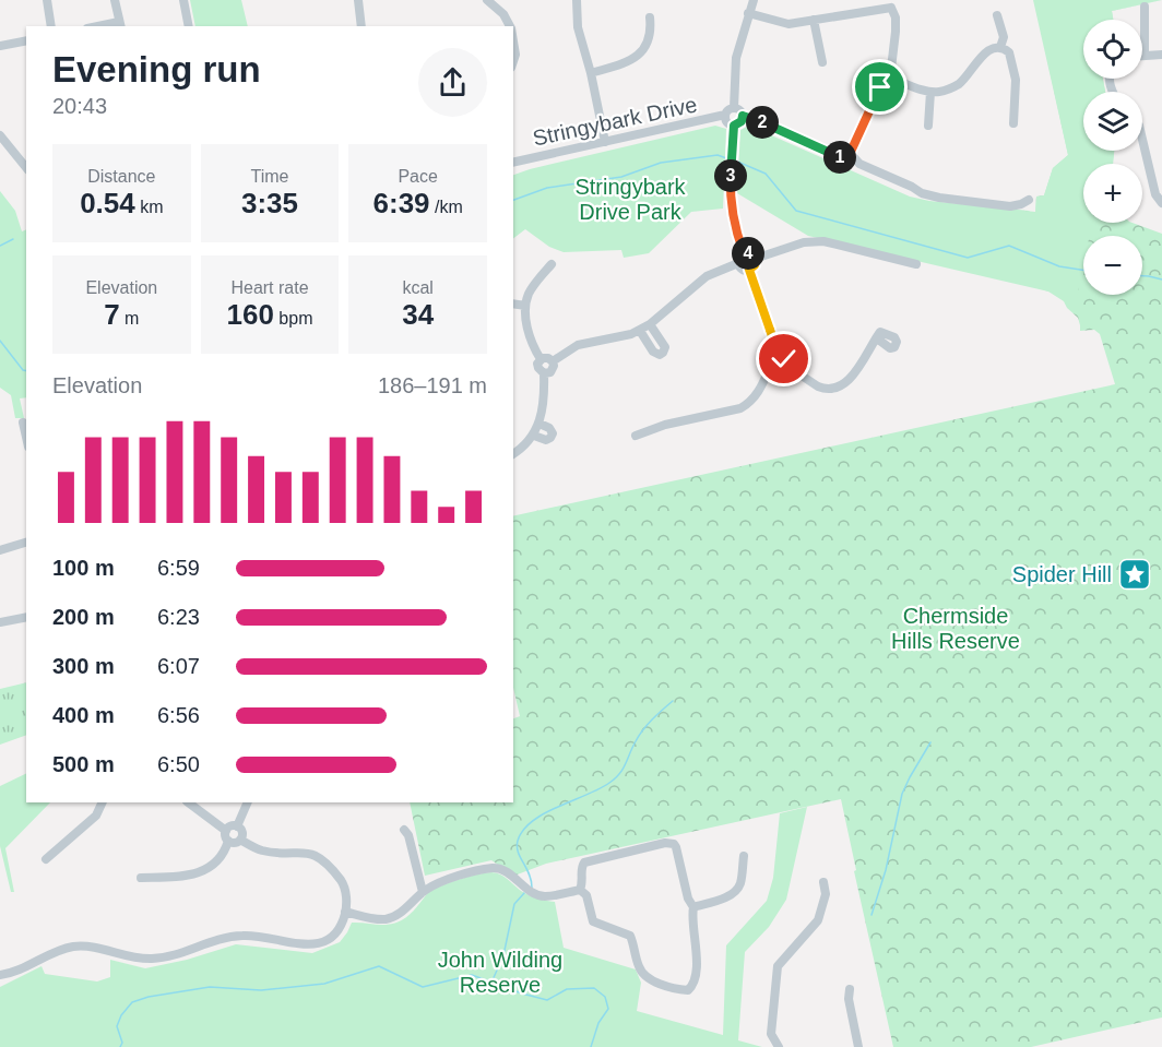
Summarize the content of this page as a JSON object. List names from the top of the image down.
{
  "streets": {
    "street": ["Stringybark Drive"]
  },
  "parks": ["Stringybark Drive Park", "Chermside Hills Reserve", "John Wilding Reserve"],
  "places": {
    "place": ["Spider Hill"]
  },
  "page": {
    "map_buttons": ["+", "−"],
    "heading": ["Evening run", "20:43"],
    "pins": [
      "2",
      "1",
      "3",
      "4"
    ],
    "stats": [
      ["Distance", "0.54 km"],
      ["Time", "3:35"],
      ["Pace", "6:39 /km"],
      ["Elevation", "7 m"],
      ["Heart rate", "160 bpm"],
      ["kcal", "34"]
    ],
    "chart": ["Elevation", "186–191 m"],
    "list": [
      {
        "name": "100 m",
        "note": "6:59"
      },
      {
        "name": "200 m",
        "note": "6:23"
      },
      {
        "name": "300 m",
        "note": "6:07"
      },
      {
        "name": "400 m",
        "note": "6:56"
      },
      {
        "name": "500 m",
        "note": "6:50"
      }
    ]
  }
}
